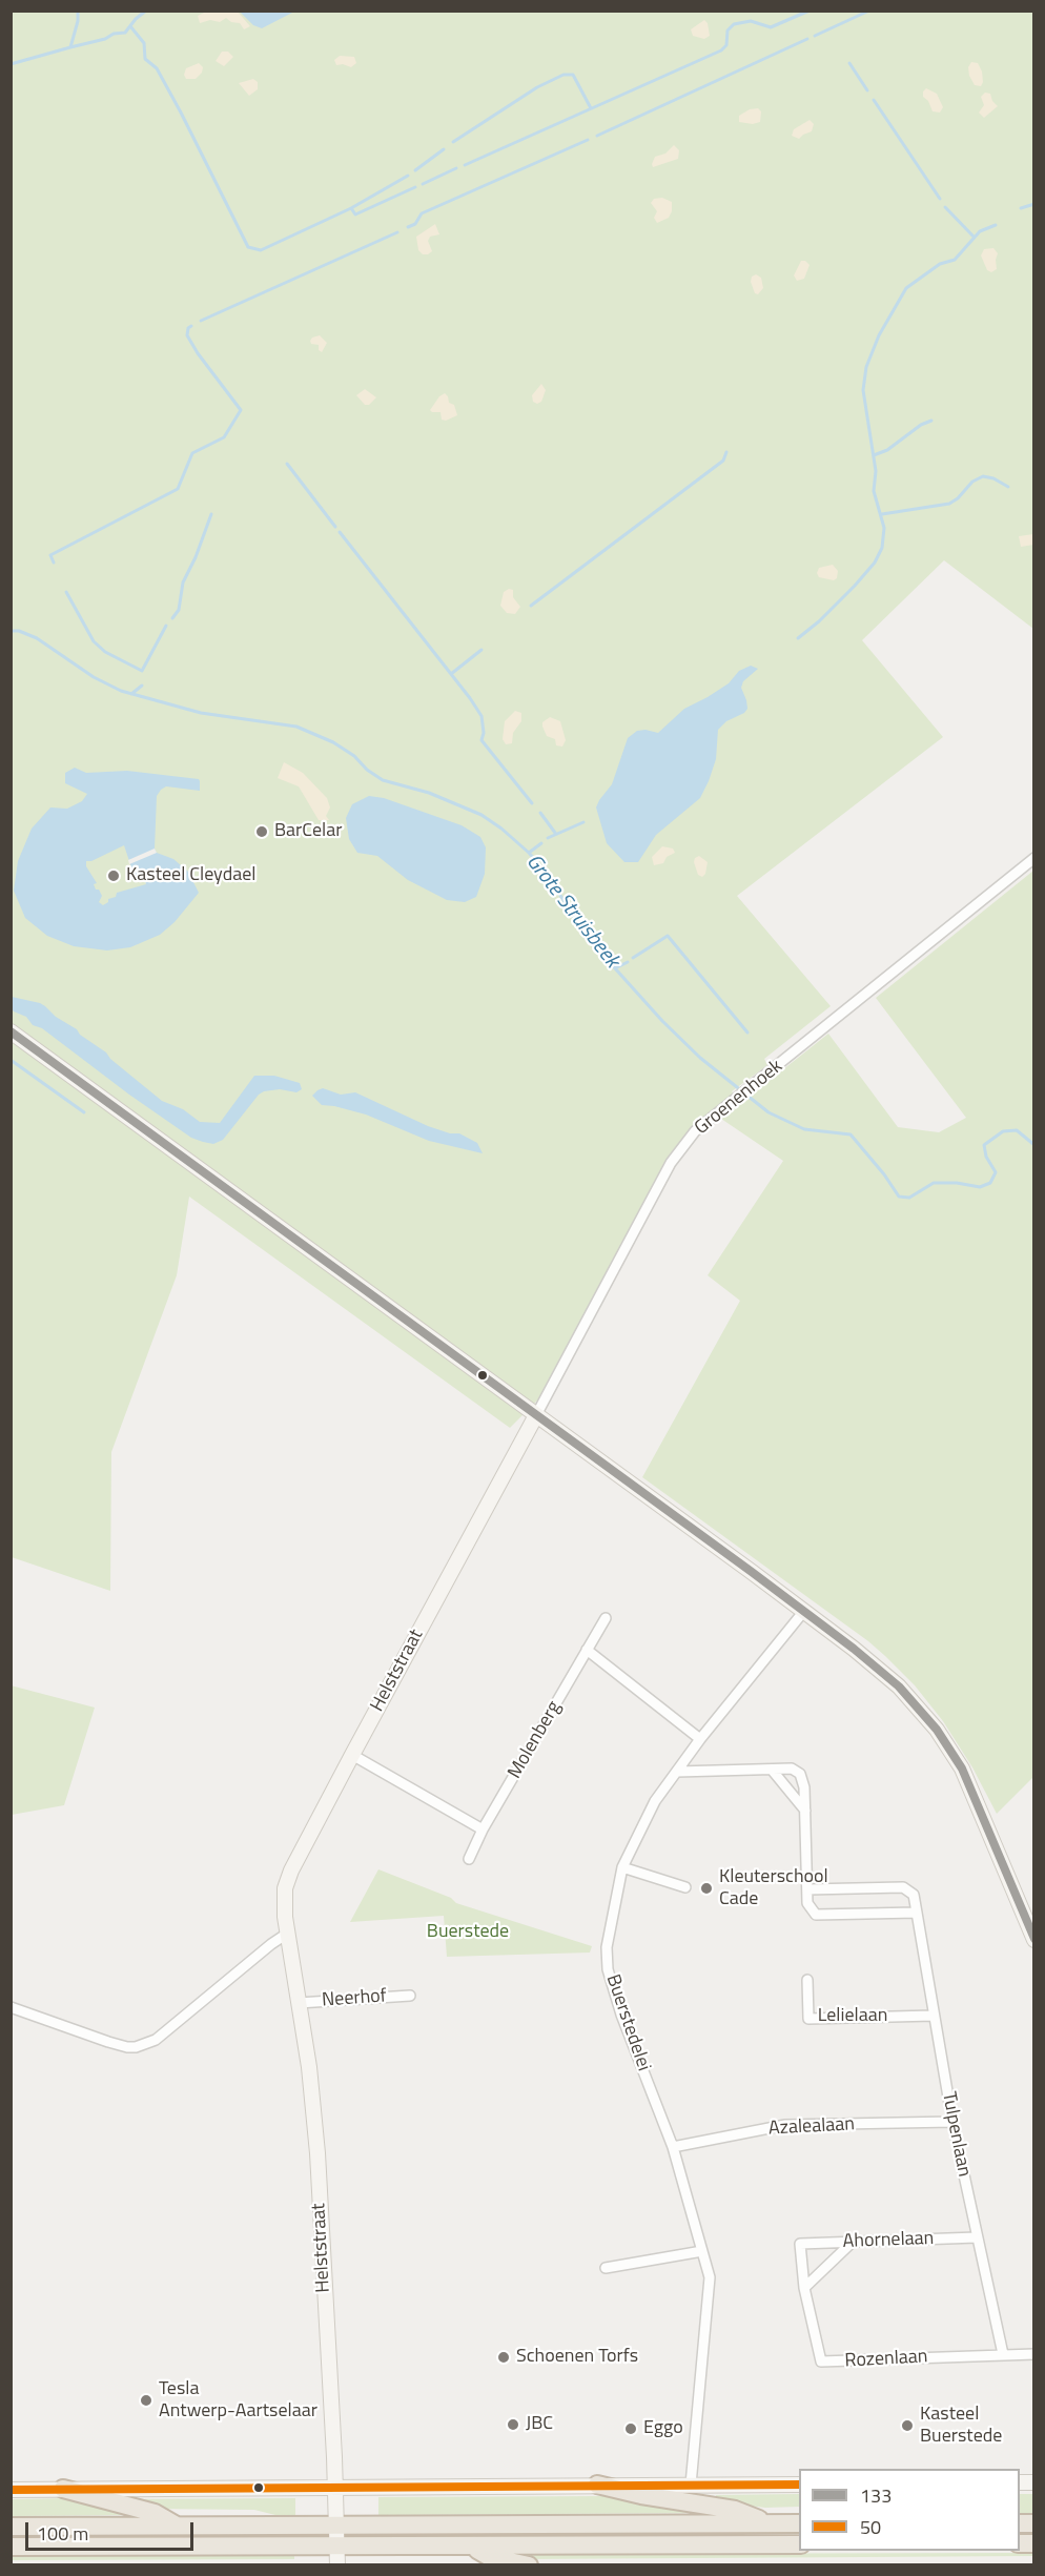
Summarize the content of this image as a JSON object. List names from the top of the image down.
{
  "streets": {
    "street": [
      "Groenenhoek",
      "Helststraat",
      "Molenberg",
      "Neerhof",
      "Lelielaan",
      "Buerstedelei",
      "Azalealaan",
      "Tulpenlaan",
      "Ahornelaan",
      "Rozenlaan"
    ]
  },
  "crossings": [
    ["Groenenhoek", "Helststraat"],
    ["Helststraat", "Neerhof"],
    ["Lelielaan", "Tulpenlaan"],
    ["Buerstedelei", "Azalealaan"],
    ["Azalealaan", "Tulpenlaan"],
    ["Tulpenlaan", "Ahornelaan"],
    ["Tulpenlaan", "Rozenlaan"],
    ["Ahornelaan", "Rozenlaan"]
  ],
  "water": ["Grote Struisbeek"],
  "parks": ["Buerstede"],
  "places": [
    "BarCelar",
    "Kasteel Cleydael",
    "Kleuterschool Cade",
    "Schoenen Torfs",
    "Tesla Antwerp-Aartselaar",
    "JBC",
    "Kasteel Buerstede",
    "Eggo"
  ],
  "lines": ["transit line 133", "transit line 50"],
  "legend": ["133", "50"],
  "scale_bar": "100 m"
}
